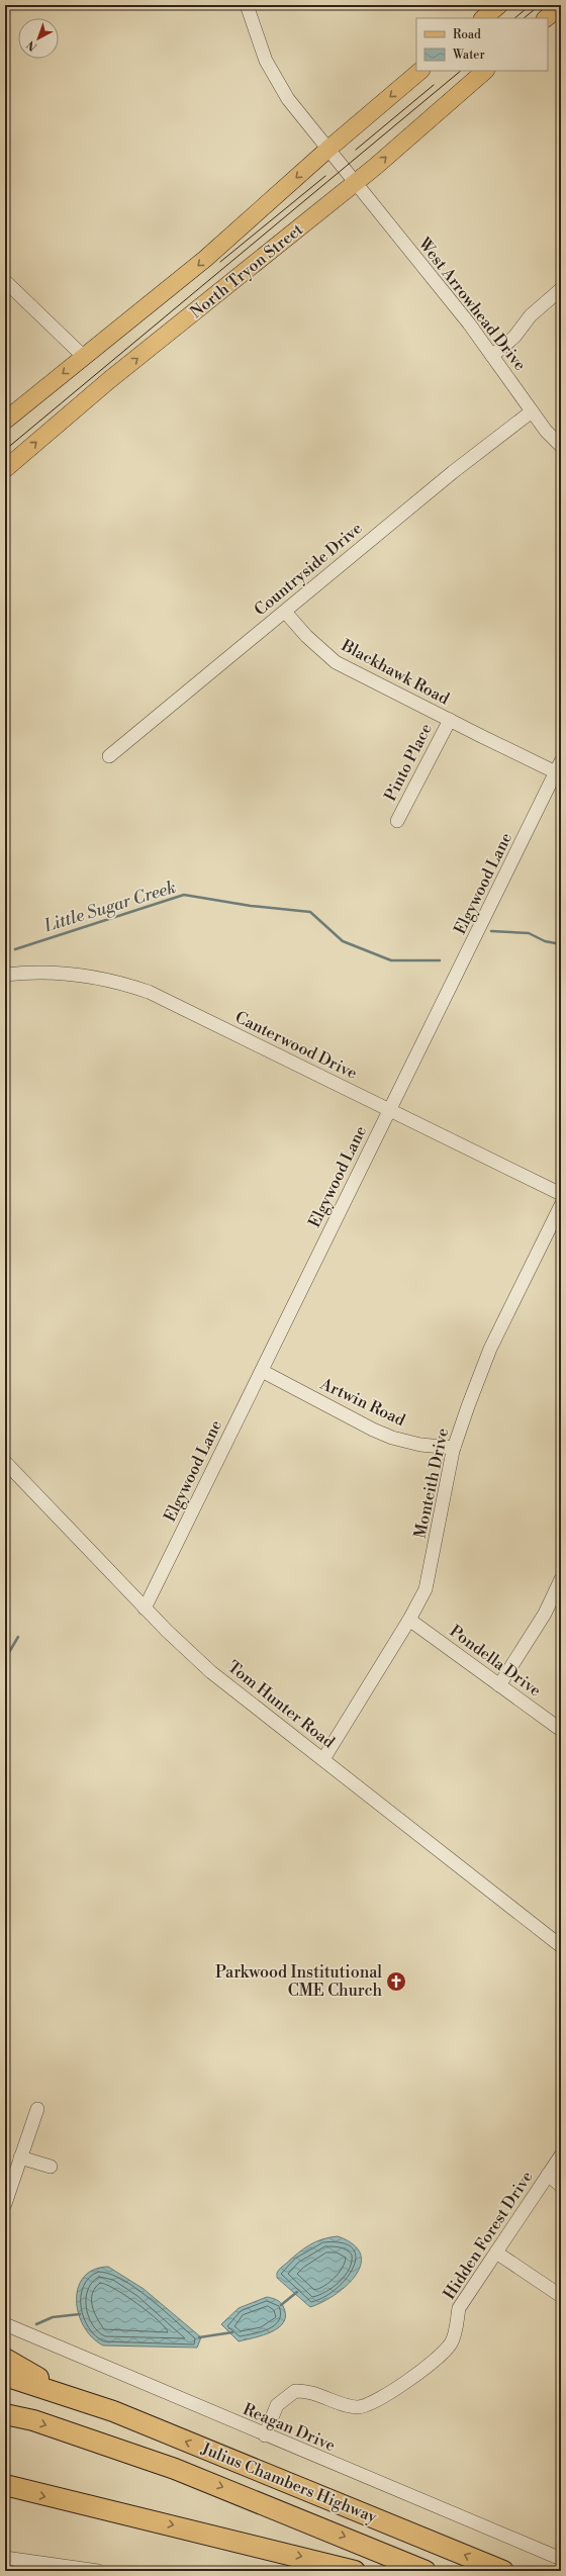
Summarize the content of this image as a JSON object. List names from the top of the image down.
{
  "streets": {
    "highway": ["Julius Chambers Highway"],
    "main road": ["North Tryon Street"],
    "street": [
      "West Arrowhead Drive",
      "Countryside Drive",
      "Blackhawk Road",
      "Pinto Place",
      "Elgywood Lane",
      "Canterwood Drive",
      "Artwin Road",
      "Monteith Drive",
      "Pondella Drive",
      "Tom Hunter Road",
      "Hidden Forest Drive",
      "Reagan Drive"
    ]
  },
  "crossings": [
    ["North Tryon Street", "West Arrowhead Drive"],
    ["West Arrowhead Drive", "Countryside Drive"],
    ["Countryside Drive", "Blackhawk Road"],
    ["Blackhawk Road", "Pinto Place"],
    ["Blackhawk Road", "Elgywood Lane"],
    ["Elgywood Lane", "Canterwood Drive"],
    ["Elgywood Lane", "Artwin Road"],
    ["Elgywood Lane", "Tom Hunter Road"],
    ["Artwin Road", "Monteith Drive"],
    ["Monteith Drive", "Pondella Drive"],
    ["Monteith Drive", "Tom Hunter Road"],
    ["Hidden Forest Drive", "Reagan Drive"]
  ],
  "water": ["Little Sugar Creek"],
  "places": {
    "church": ["Parkwood Institutional CME Church"]
  },
  "legend": ["Road", "Water"],
  "north": "bottom left"
}
